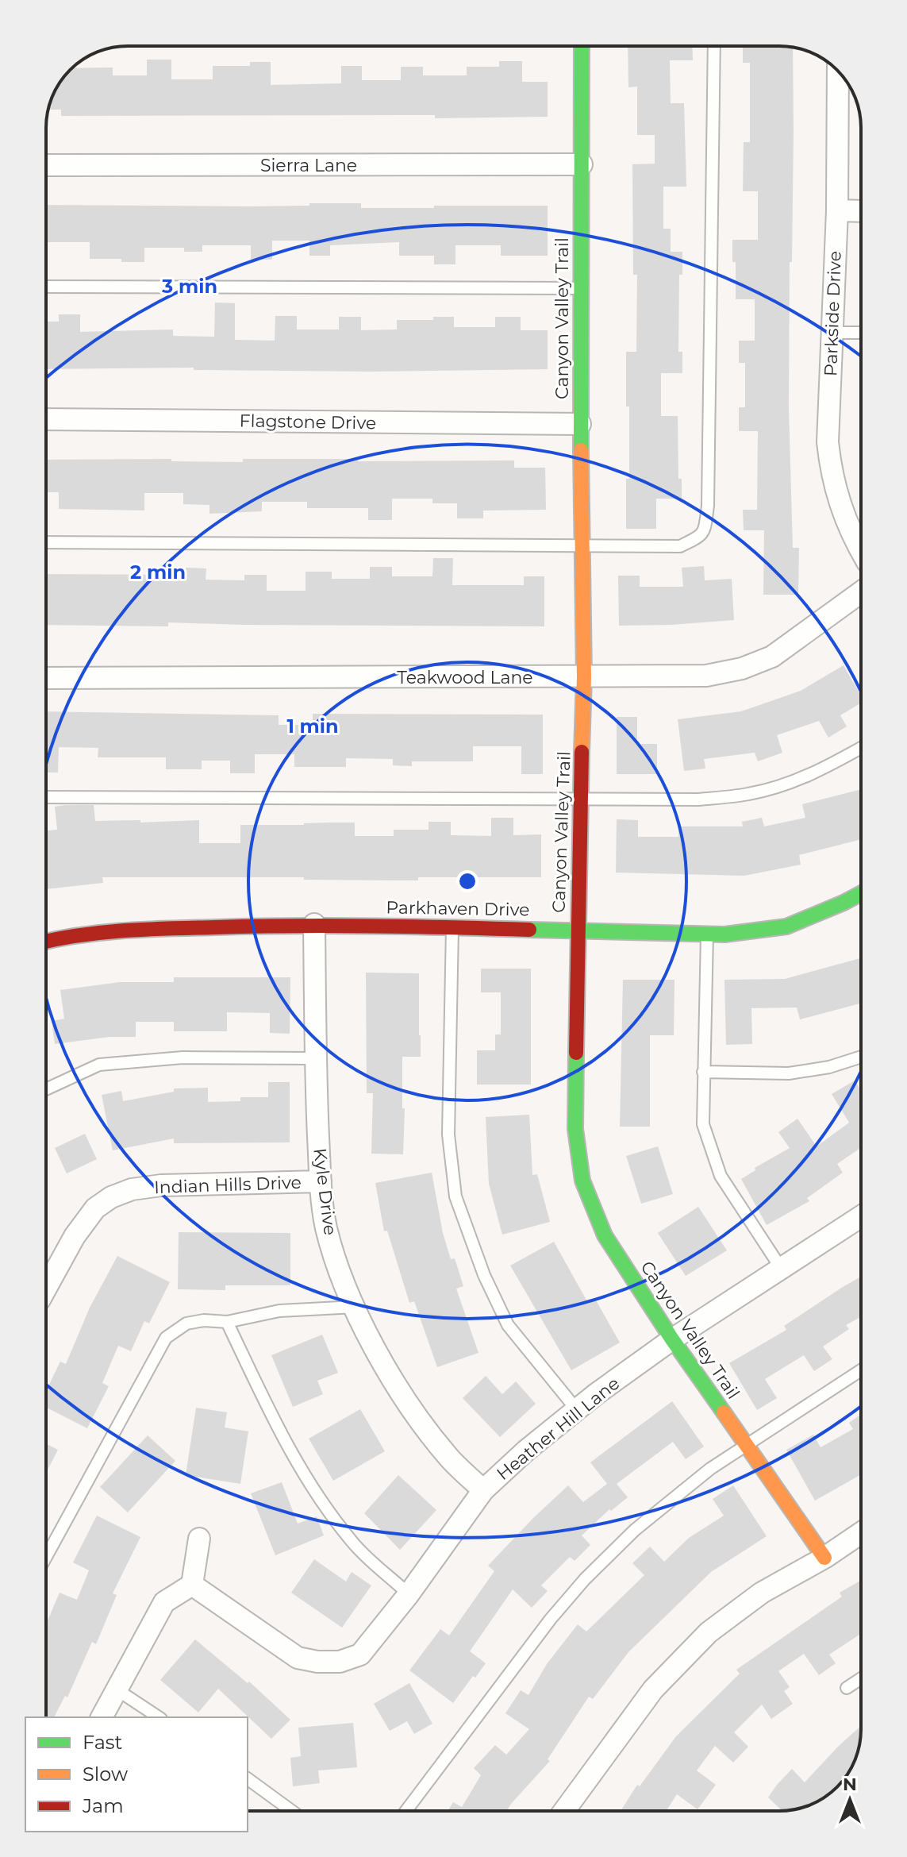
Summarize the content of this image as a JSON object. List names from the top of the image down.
{
  "streets": {
    "street": [
      "Sierra Lane",
      "Parkside Drive",
      "Canyon Valley Trail",
      "Flagstone Drive",
      "Teakwood Lane",
      "Parkhaven Drive",
      "Indian Hills Drive",
      "Kyle Drive",
      "Heather Hill Lane"
    ]
  },
  "crossings": [
    ["Sierra Lane", "Canyon Valley Trail"],
    ["Canyon Valley Trail", "Flagstone Drive"],
    ["Canyon Valley Trail", "Teakwood Lane"],
    ["Canyon Valley Trail", "Parkhaven Drive"],
    ["Canyon Valley Trail", "Heather Hill Lane"],
    ["Parkhaven Drive", "Kyle Drive"],
    ["Indian Hills Drive", "Kyle Drive"],
    ["Kyle Drive", "Heather Hill Lane"]
  ],
  "legend": ["Fast", "Slow", "Jam"],
  "north": "top",
  "rings": ["3 min", "2 min", "1 min"]
}
